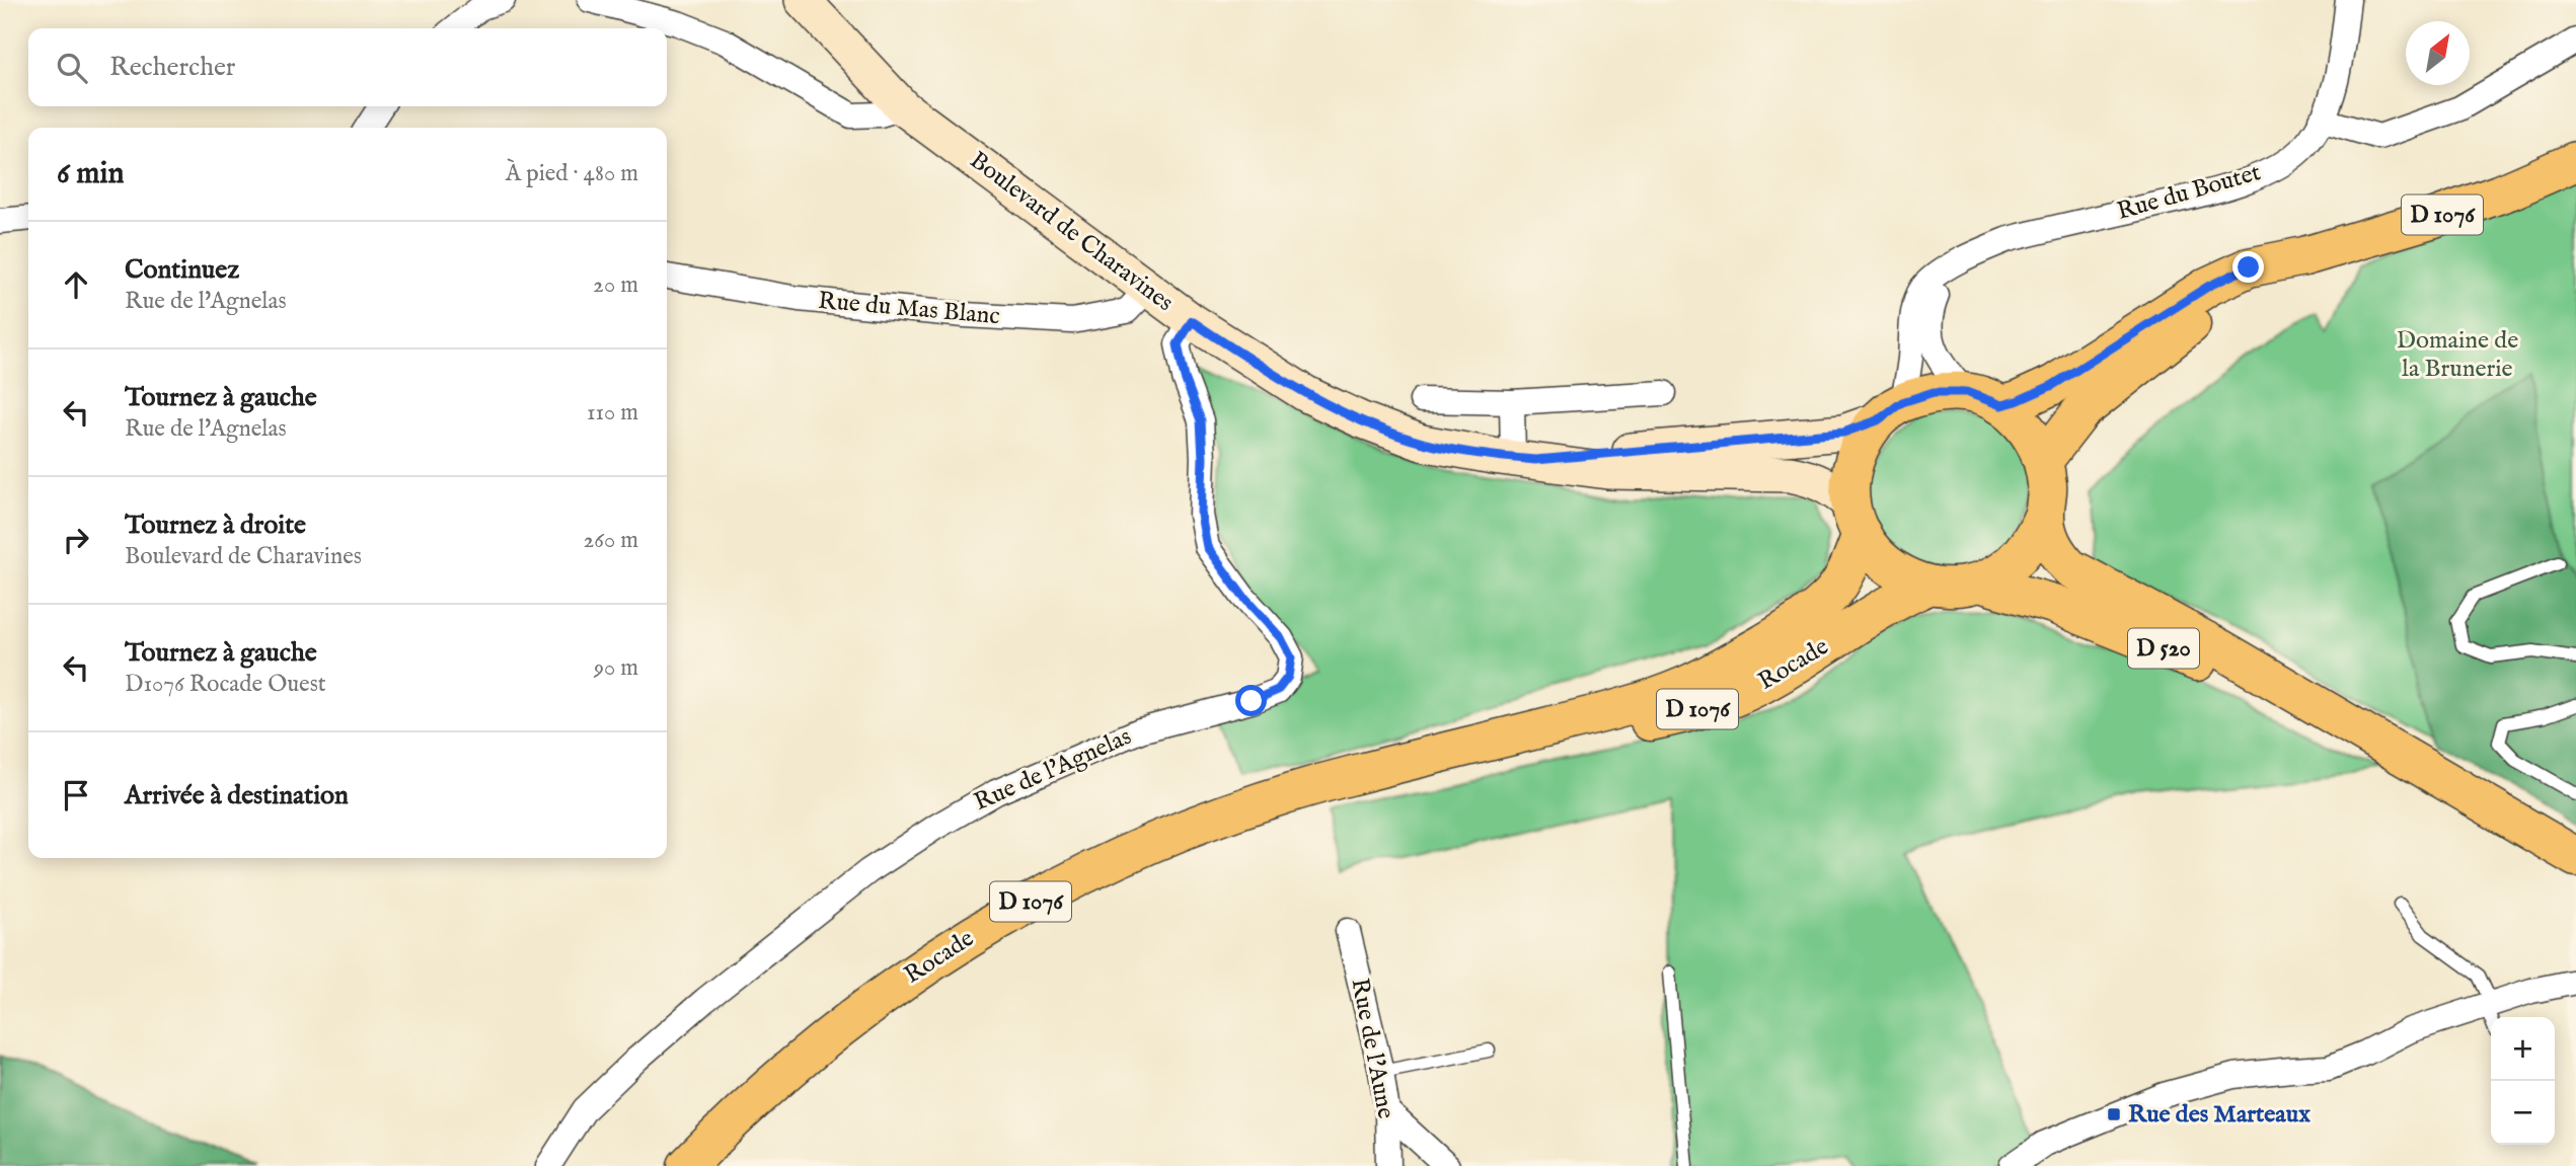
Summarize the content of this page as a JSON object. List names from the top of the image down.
{
  "streets": {
    "main road": [
      "D 1076",
      "Boulevard de Charavines",
      "D 520",
      "Rocade"
    ],
    "street": [
      "Rue du Boutet",
      "Rue du Mas Blanc",
      "Rue de l'Agnelas",
      "Rue de l'Aune"
    ]
  },
  "crossings": [
    ["Rue du Boutet", "D 1076"],
    ["Rue du Boutet", "Boulevard de Charavines"],
    ["Rue du Boutet", "Rocade"],
    ["D 1076", "Boulevard de Charavines"],
    ["D 1076", "Rocade"],
    ["Boulevard de Charavines", "Rue du Mas Blanc"],
    ["Boulevard de Charavines", "Rocade"],
    ["Boulevard de Charavines", "Rue de l'Agnelas"]
  ],
  "parks": ["Domaine de la Brunerie"],
  "places": {
    "transit": ["Rue des Marteaux"]
  },
  "north": "top right",
  "page": {
    "search": "Rechercher",
    "heading": ["6 min", "À pied · 480 m"],
    "list": [
      ["Continuez", "Rue de l'Agnelas", "20 m"],
      ["Tournez à gauche", "Rue de l'Agnelas", "110 m"],
      ["Tournez à droite", "Boulevard de Charavines", "260 m"],
      ["Tournez à gauche", "D1076 Rocade Ouest", "90 m"],
      "Arrivée à destination"
    ],
    "map_buttons": ["+", "−"]
  }
}
